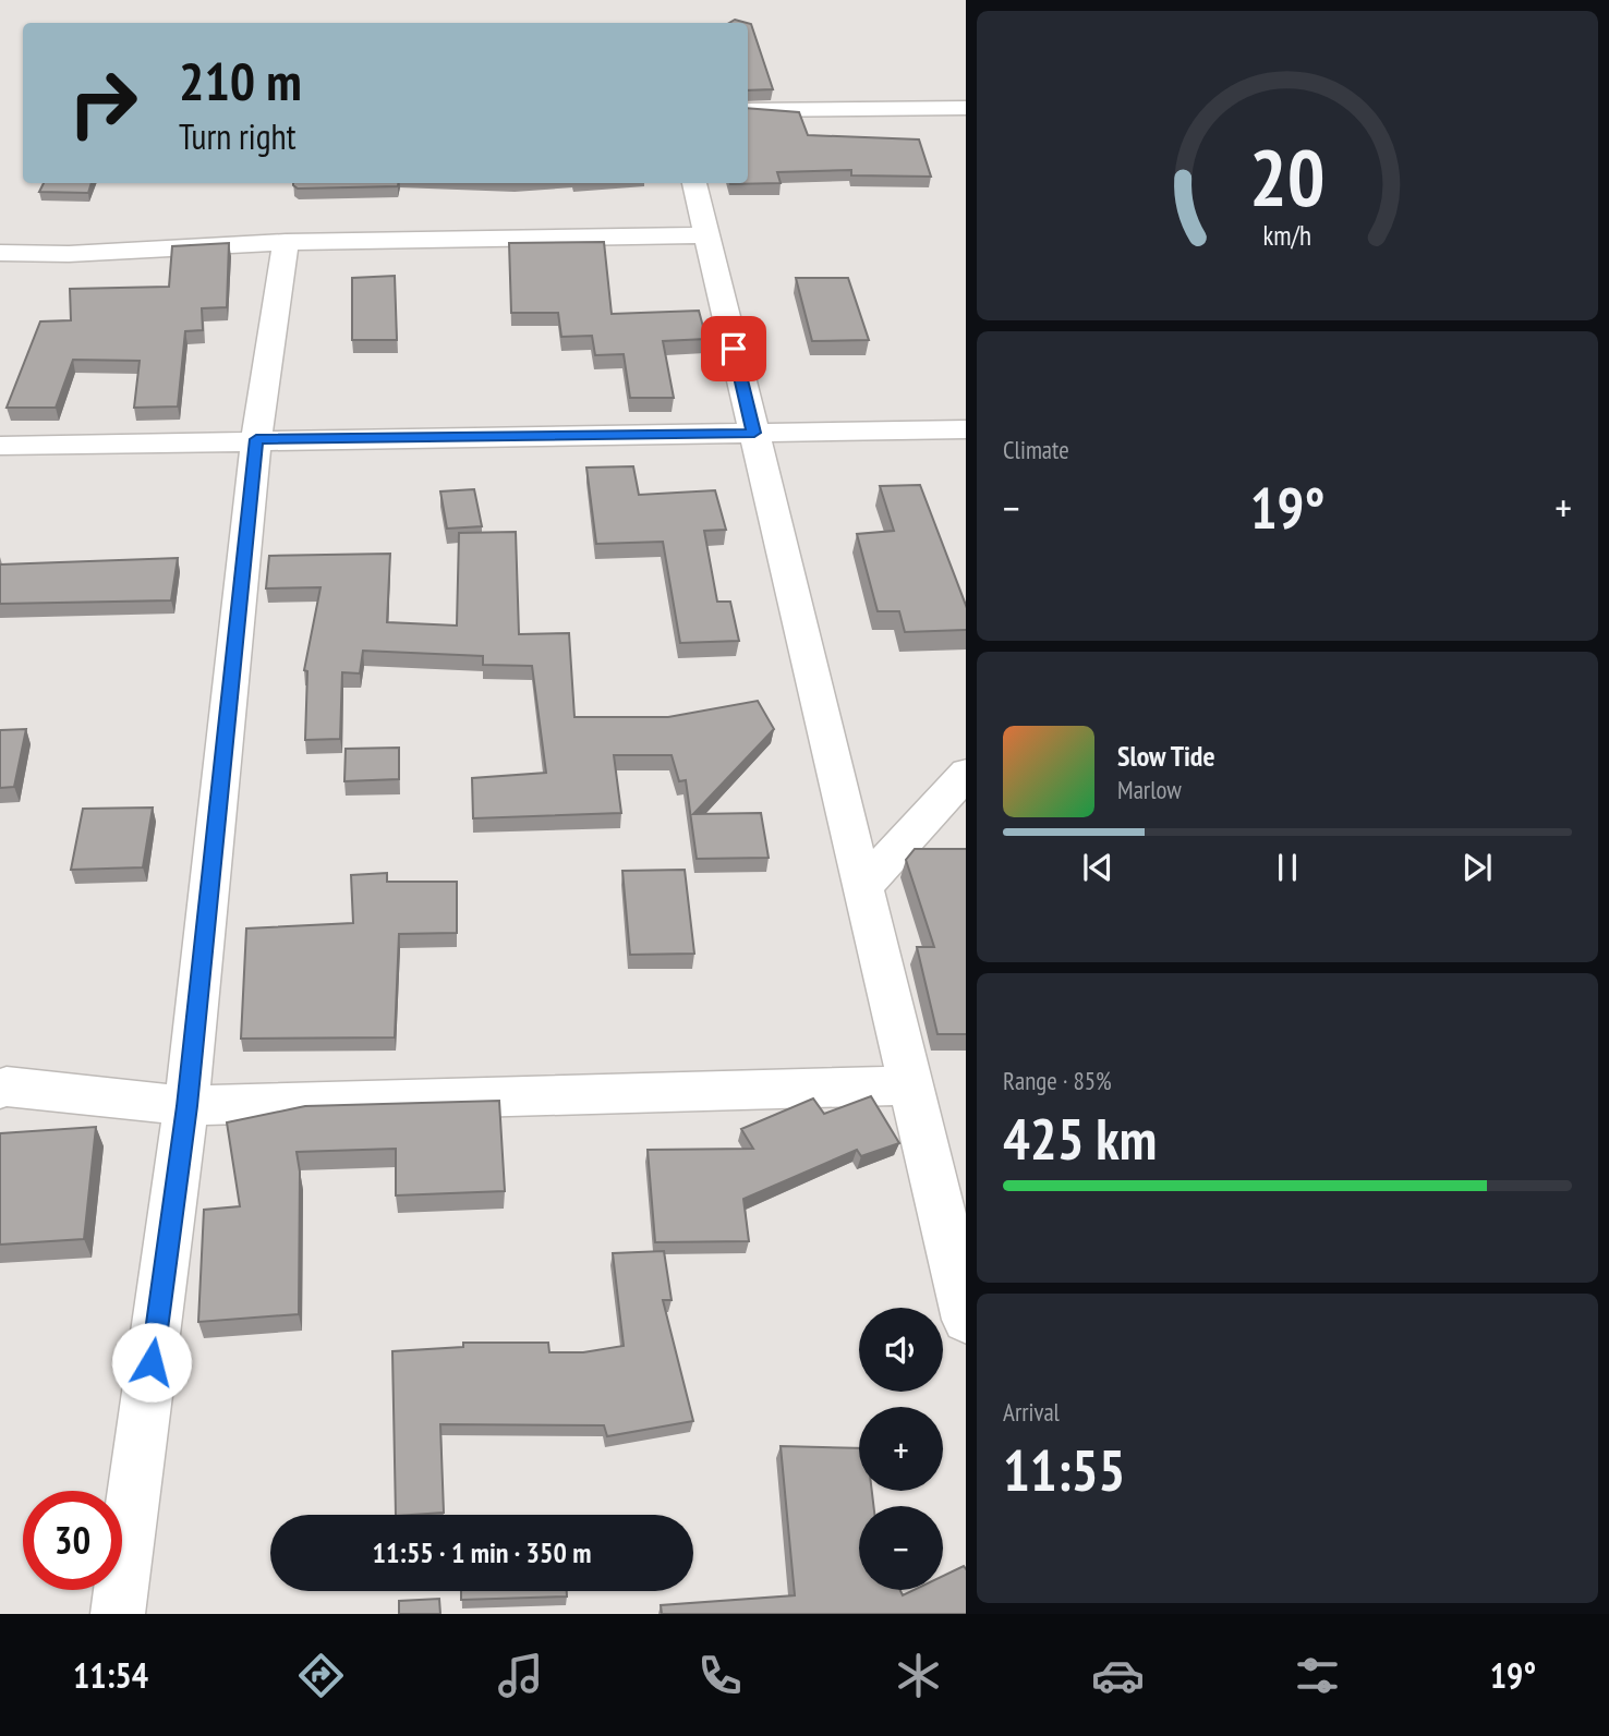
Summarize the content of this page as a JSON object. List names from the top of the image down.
{
  "page": {
    "turn": ["210 m", "Turn right"],
    "tile": [
      "Climate",
      ["Range · 85%", "425 km"],
      ["Arrival", "11:55"]
    ],
    "heat": ["−", "19°", "+"],
    "song": ["Slow Tide", "Marlow"],
    "map_buttons": ["+", "−"],
    "limit": "30",
    "trip": "11:55 · 1 min · 350 m",
    "tabs": ["11:54", "19°"],
    "gauge": ["20", "km/h"]
  }
}
